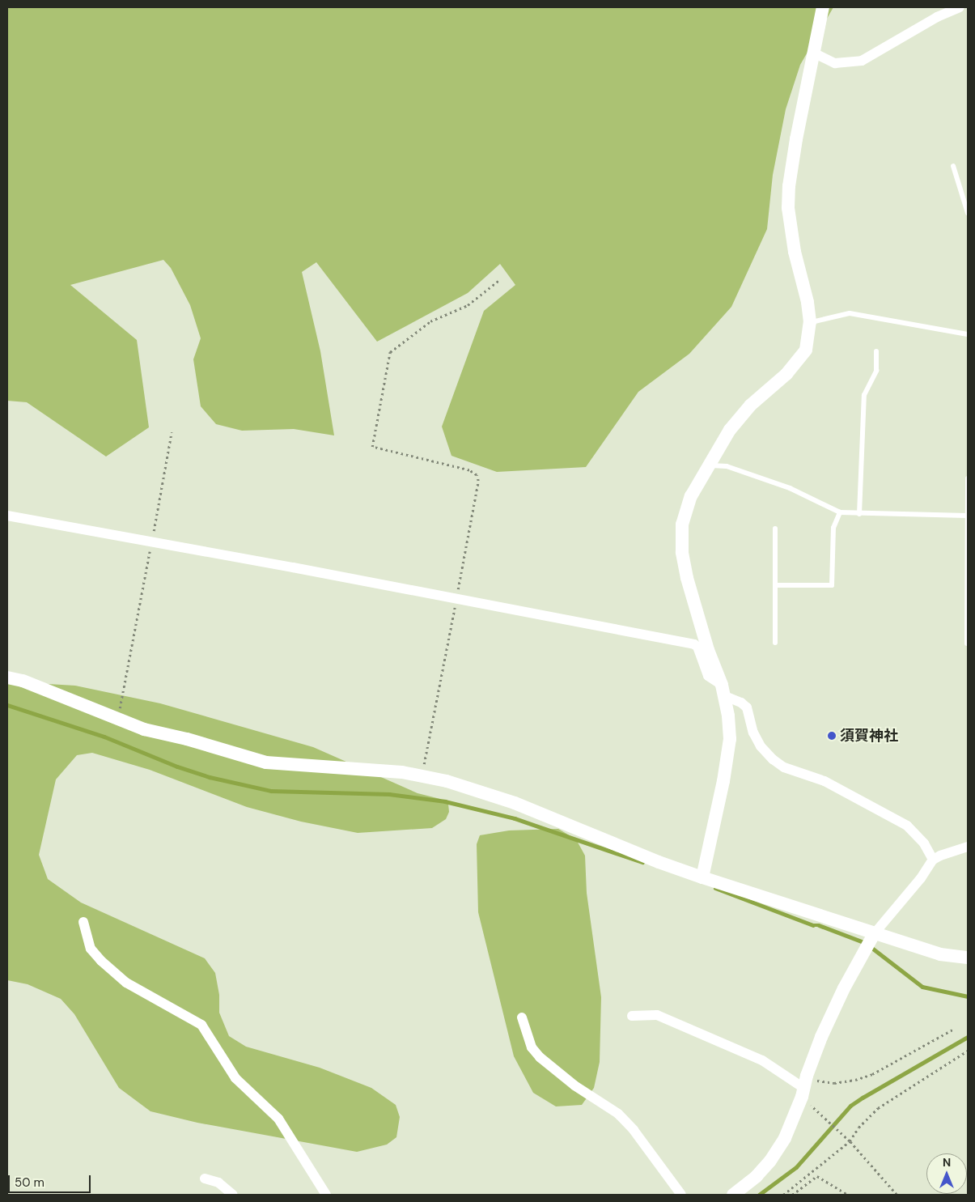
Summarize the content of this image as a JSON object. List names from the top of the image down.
{
  "places": ["須賀神社"],
  "scale_bar": "50 m",
  "north": "top"
}
